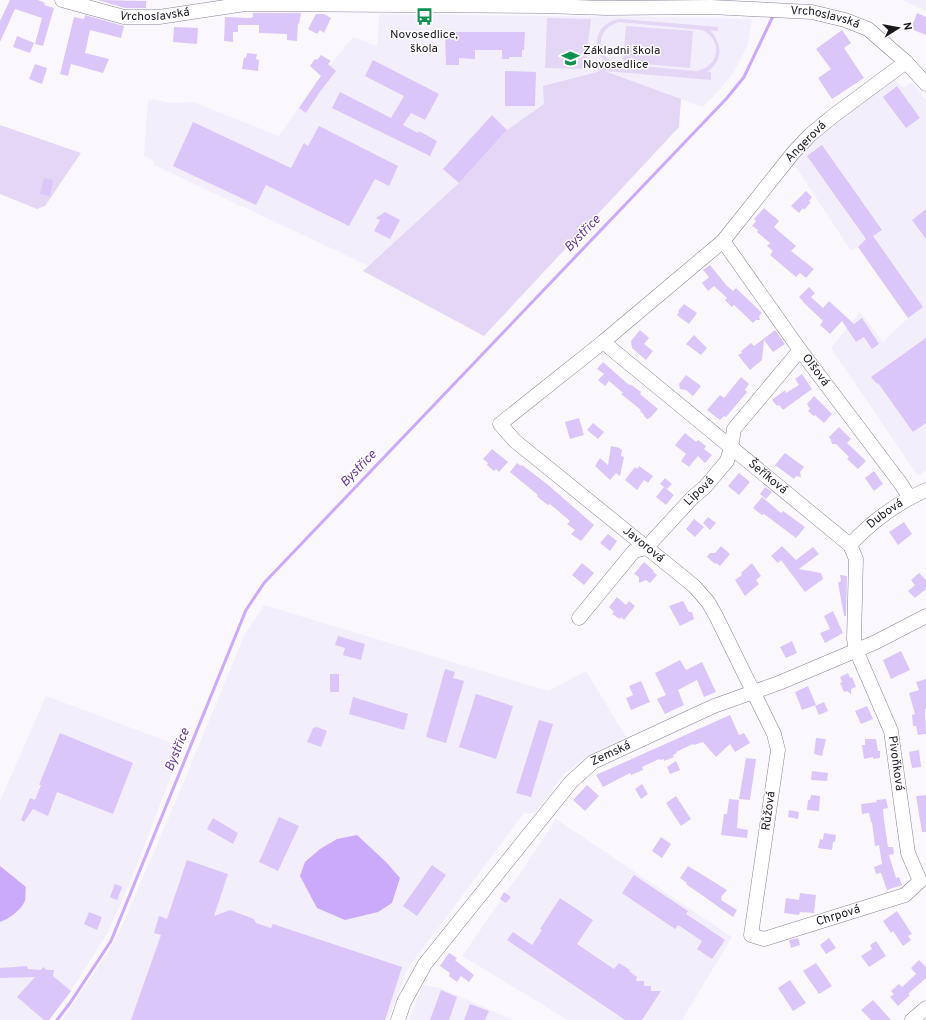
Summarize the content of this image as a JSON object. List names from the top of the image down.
{
  "streets": {
    "street": [
      "Vrchoslavská",
      "Angerová",
      "Olšová",
      "Šeříková",
      "Lipová",
      "Dubová",
      "Javorová",
      "Zemská",
      "Pivoňková",
      "Růžová",
      "Chrpová"
    ]
  },
  "crossings": [
    ["Vrchoslavská", "Angerová"],
    ["Angerová", "Olšová"],
    ["Angerová", "Šeříková"],
    ["Angerová", "Javorová"],
    ["Olšová", "Lipová"],
    ["Olšová", "Dubová"],
    ["Šeříková", "Lipová"],
    ["Šeříková", "Dubová"],
    ["Lipová", "Javorová"],
    ["Javorová", "Zemská"],
    ["Javorová", "Růžová"],
    ["Zemská", "Pivoňková"],
    ["Zemská", "Růžová"],
    ["Pivoňková", "Chrpová"],
    ["Růžová", "Chrpová"]
  ],
  "water": ["Bystřice"],
  "places": {
    "bus stop": ["Novosedlice, škola"],
    "school or university": ["Základni škola Novosedlice"]
  },
  "north": "right"
}
